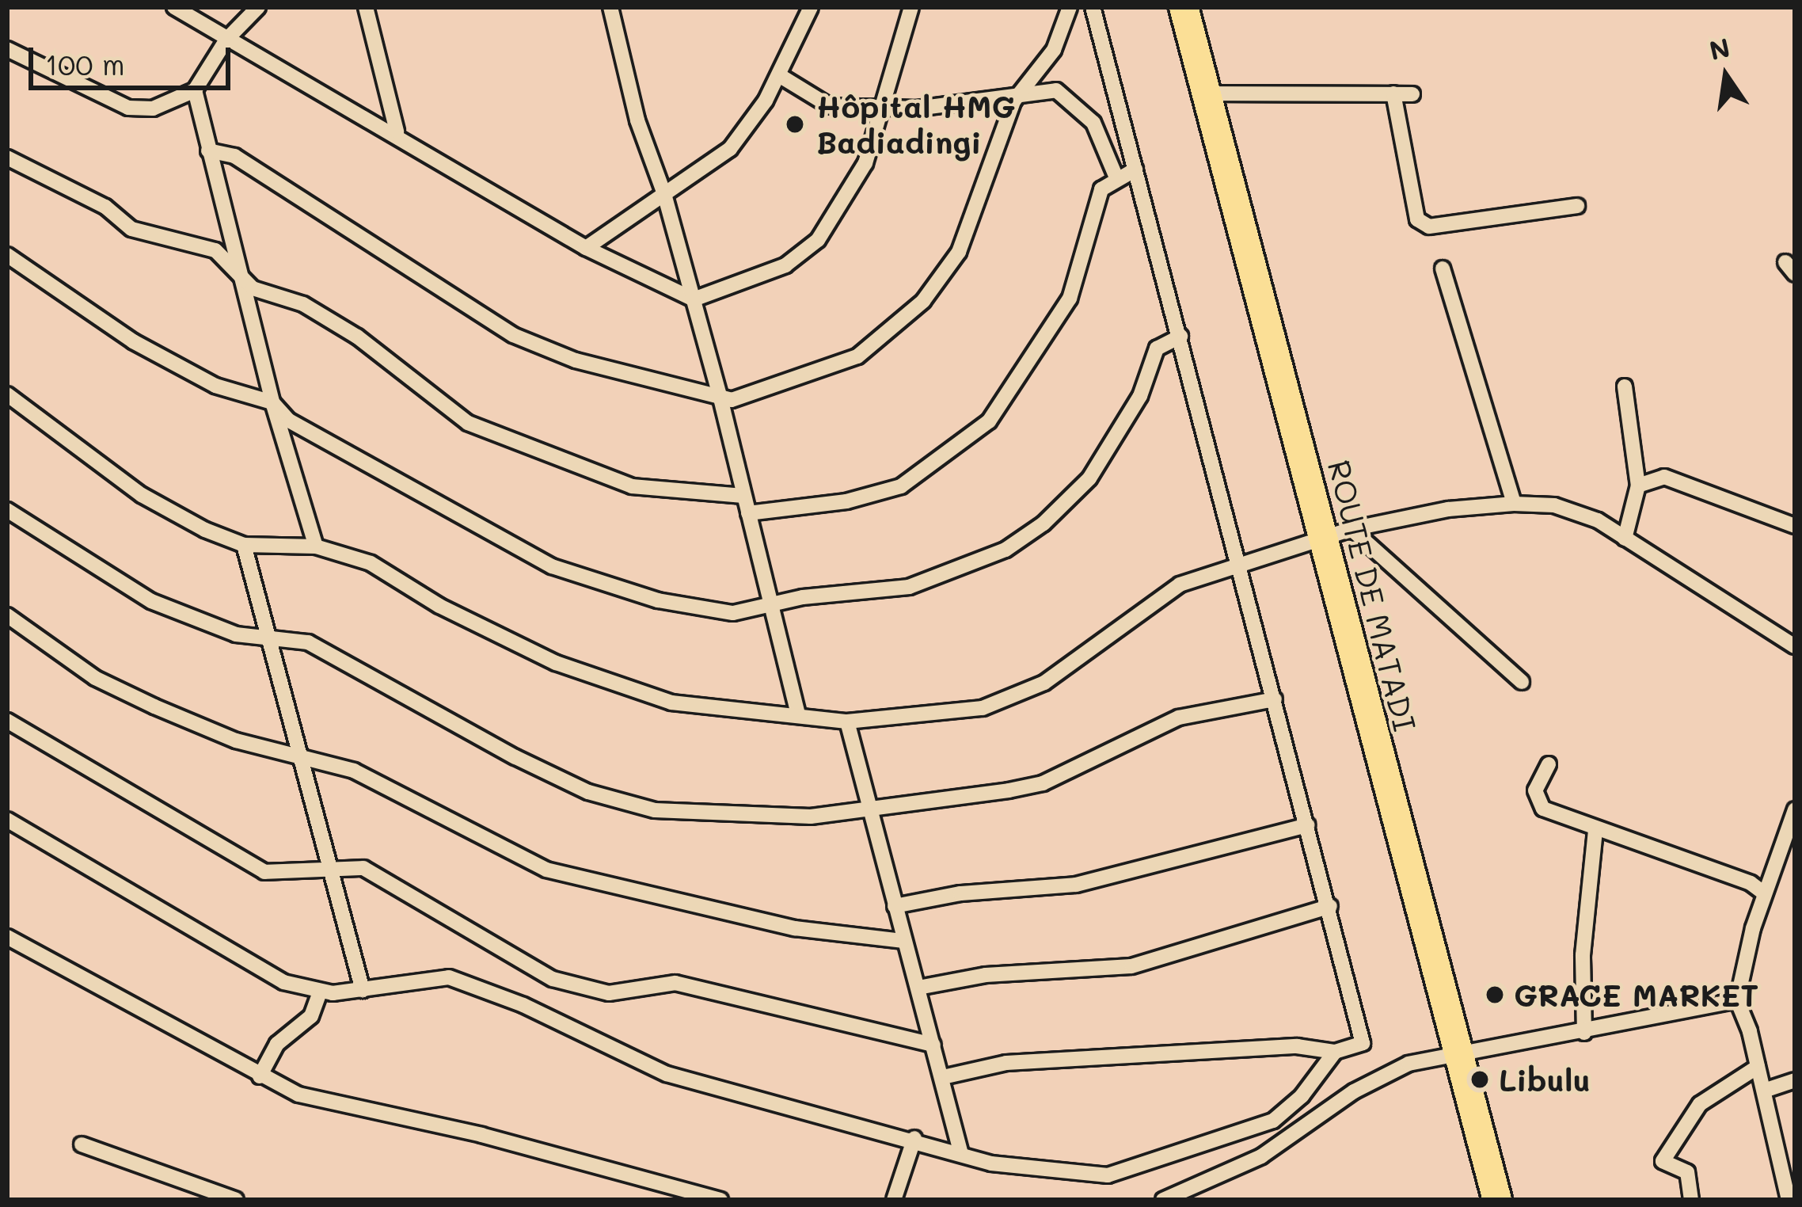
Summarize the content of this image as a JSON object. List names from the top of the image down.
{
  "streets": {
    "highway": ["ROUTE DE MATADI"]
  },
  "places": ["Hôpital HMG Badiadingi", "GRACE MARKET", "Libulu"],
  "scale_bar": "100 m",
  "north": "top"
}
